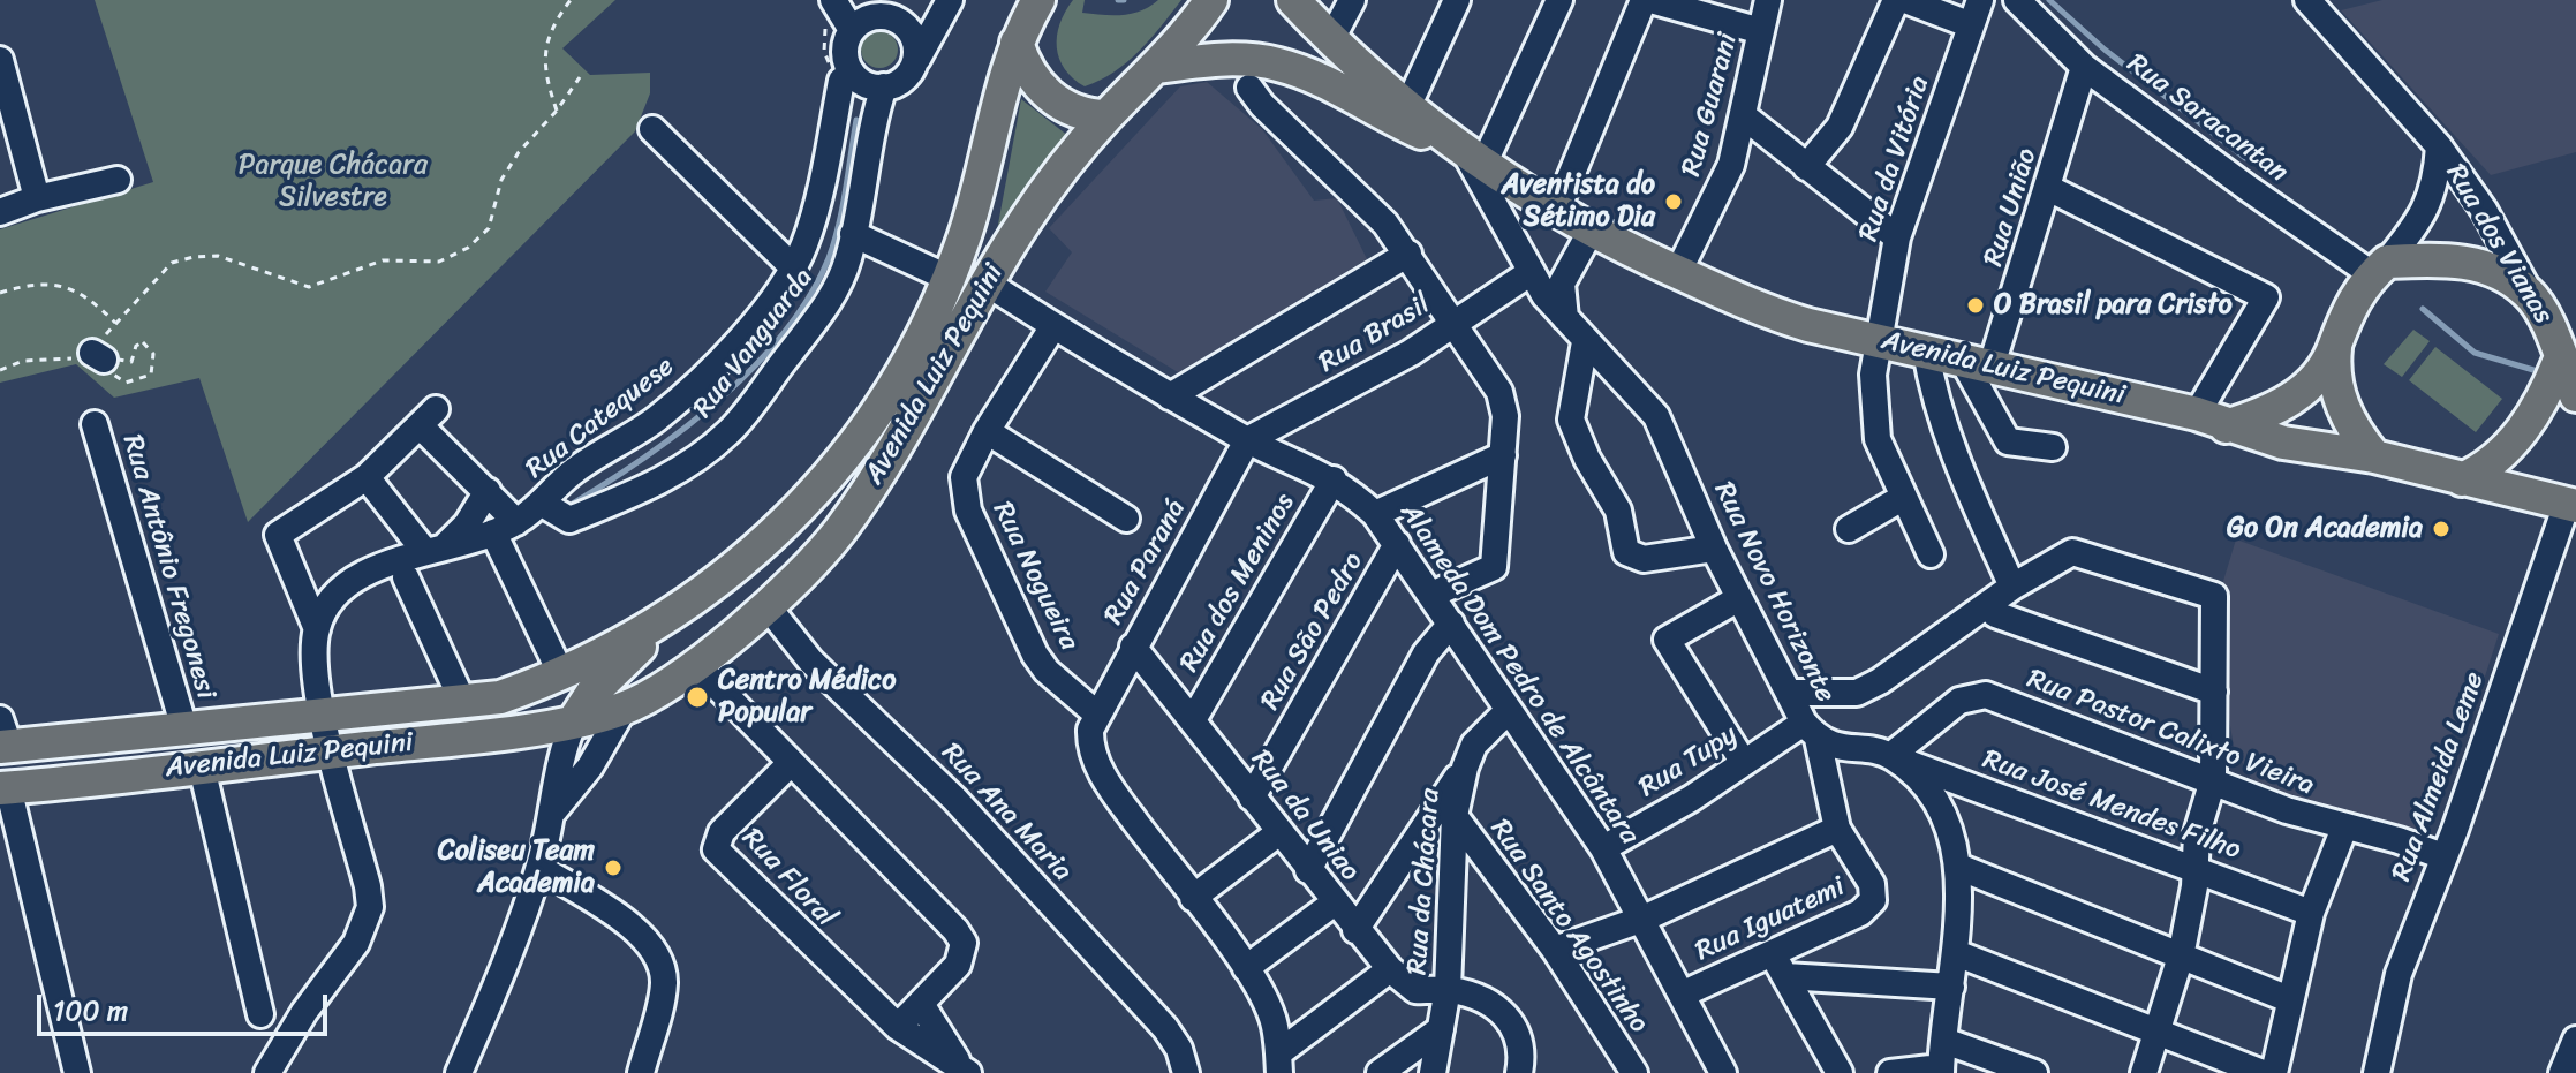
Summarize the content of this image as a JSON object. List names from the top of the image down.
{
  "streets": {
    "main road": ["Rua dos Vianas", "Avenida Luiz Pequini"],
    "street": [
      "Rua Guarani",
      "Rua Saracantan",
      "Rua da Vitória",
      "Rua União",
      "Rua Brasil",
      "Rua Vanguarda",
      "Rua Catequese",
      "Rua Paraná",
      "Rua Antônio Fregonesi",
      "Rua Nogueira",
      "Rua dos Meninos",
      "Rua Novo Horizonte",
      "Rua São Pedro",
      "Alameda Dom Pedro de Alcântara",
      "Rua Pastor Calixto Vieira",
      "Rua Tupy",
      "Rua Almeida Leme",
      "Rua José Mendes Filho",
      "Rua Ana Maria",
      "Rua da Uniao",
      "Rua Floral",
      "Rua da Chácara",
      "Rua Iguatemi",
      "Rua Santo Agostinho"
    ]
  },
  "crossings": [
    ["Rua Guarani", "Avenida Luiz Pequini"],
    ["Rua Saracantan", "Rua União"],
    ["Rua Saracantan", "Rua dos Vianas"],
    ["Rua Saracantan", "Avenida Luiz Pequini"],
    ["Rua da Vitória", "Avenida Luiz Pequini"],
    ["Rua União", "Avenida Luiz Pequini"],
    ["Rua dos Vianas", "Avenida Luiz Pequini"],
    ["Rua Brasil", "Rua Paraná"],
    ["Rua Brasil", "Rua Novo Horizonte"],
    ["Rua Brasil", "Alameda Dom Pedro de Alcântara"],
    ["Rua Vanguarda", "Rua Catequese"],
    ["Avenida Luiz Pequini", "Rua Catequese"],
    ["Avenida Luiz Pequini", "Rua Antônio Fregonesi"],
    ["Avenida Luiz Pequini", "Rua Novo Horizonte"],
    ["Avenida Luiz Pequini", "Alameda Dom Pedro de Alcântara"],
    ["Avenida Luiz Pequini", "Rua Almeida Leme"],
    ["Avenida Luiz Pequini", "Rua Ana Maria"],
    ["Rua Paraná", "Rua Nogueira"],
    ["Rua Paraná", "Alameda Dom Pedro de Alcântara"],
    ["Rua Paraná", "Rua da Uniao"],
    ["Rua Nogueira", "Alameda Dom Pedro de Alcântara"],
    ["Rua dos Meninos", "Alameda Dom Pedro de Alcântara"],
    ["Rua dos Meninos", "Rua da Uniao"],
    ["Rua Novo Horizonte", "Rua Pastor Calixto Vieira"],
    ["Rua Novo Horizonte", "Rua Tupy"],
    ["Rua Novo Horizonte", "Rua José Mendes Filho"],
    ["Rua Novo Horizonte", "Rua Iguatemi"],
    ["Rua São Pedro", "Alameda Dom Pedro de Alcântara"],
    ["Rua São Pedro", "Rua da Uniao"],
    ["Alameda Dom Pedro de Alcântara", "Rua Tupy"],
    ["Alameda Dom Pedro de Alcântara", "Rua da Chácara"],
    ["Alameda Dom Pedro de Alcântara", "Rua Iguatemi"],
    ["Rua Pastor Calixto Vieira", "Rua Almeida Leme"],
    ["Rua Pastor Calixto Vieira", "Rua José Mendes Filho"],
    ["Rua Tupy", "Rua Iguatemi"],
    ["Rua da Uniao", "Rua da Chácara"],
    ["Rua da Chácara", "Rua Santo Agostinho"]
  ],
  "parks": ["Parque Chácara Silvestre"],
  "places": [
    "Aventista do Sétimo Dia",
    "O Brasil para Cristo",
    "Go On Academia",
    "Centro Médico Popular",
    "Coliseu Team Academia"
  ],
  "scale_bar": "100 m"
}
